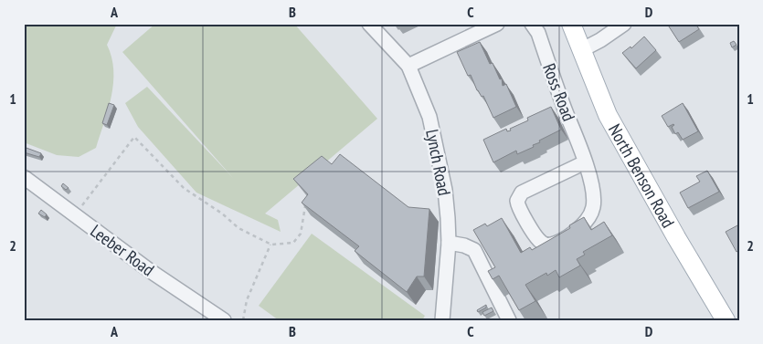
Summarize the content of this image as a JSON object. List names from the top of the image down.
{
  "streets": {
    "main road": ["North Benson Road"],
    "street": ["Ross Road", "Lynch Road", "Leeber Road"]
  },
  "grid": {
    "columns": [
      "A",
      "B",
      "C",
      "D"
    ],
    "rows": ["1", "2"]
  }
}
